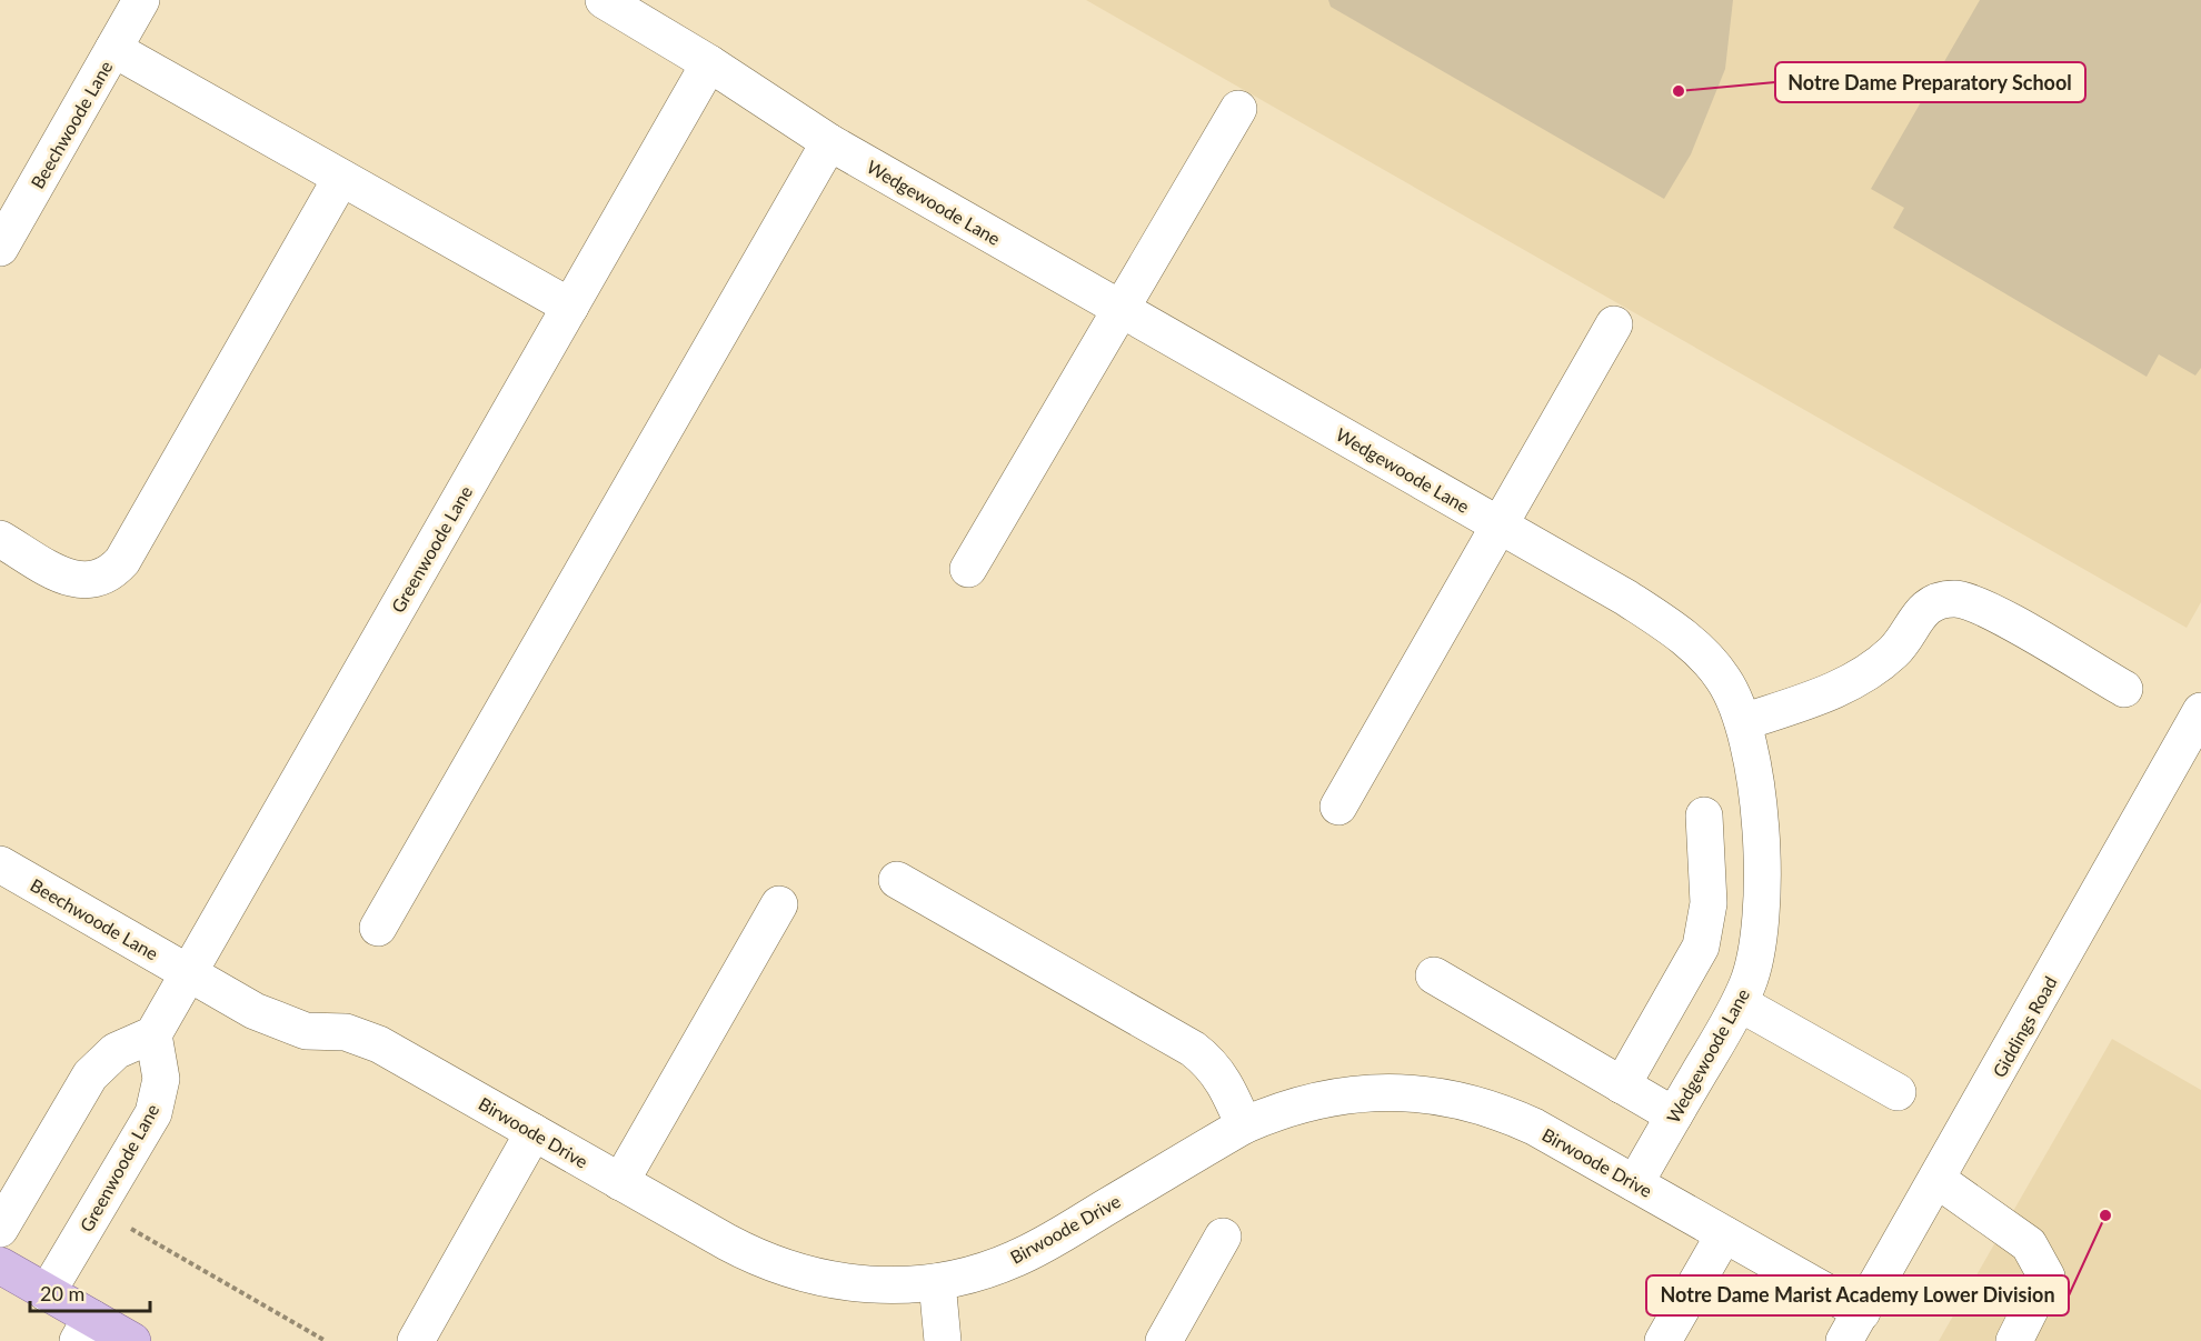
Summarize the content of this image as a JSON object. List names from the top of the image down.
{
  "streets": {
    "street": [
      "Beechwoode Lane",
      "Wedgewoode Lane",
      "Greenwoode Lane",
      "Giddings Road",
      "Birwoode Drive"
    ]
  },
  "crossings": [
    ["Beechwoode Lane", "Greenwoode Lane"],
    ["Beechwoode Lane", "Birwoode Drive"],
    ["Wedgewoode Lane", "Greenwoode Lane"],
    ["Wedgewoode Lane", "Birwoode Drive"],
    ["Greenwoode Lane", "Birwoode Drive"],
    ["Giddings Road", "Birwoode Drive"]
  ],
  "places": ["Notre Dame Preparatory School", "Notre Dame Marist Academy Lower Division"],
  "scale_bar": "20 m"
}
